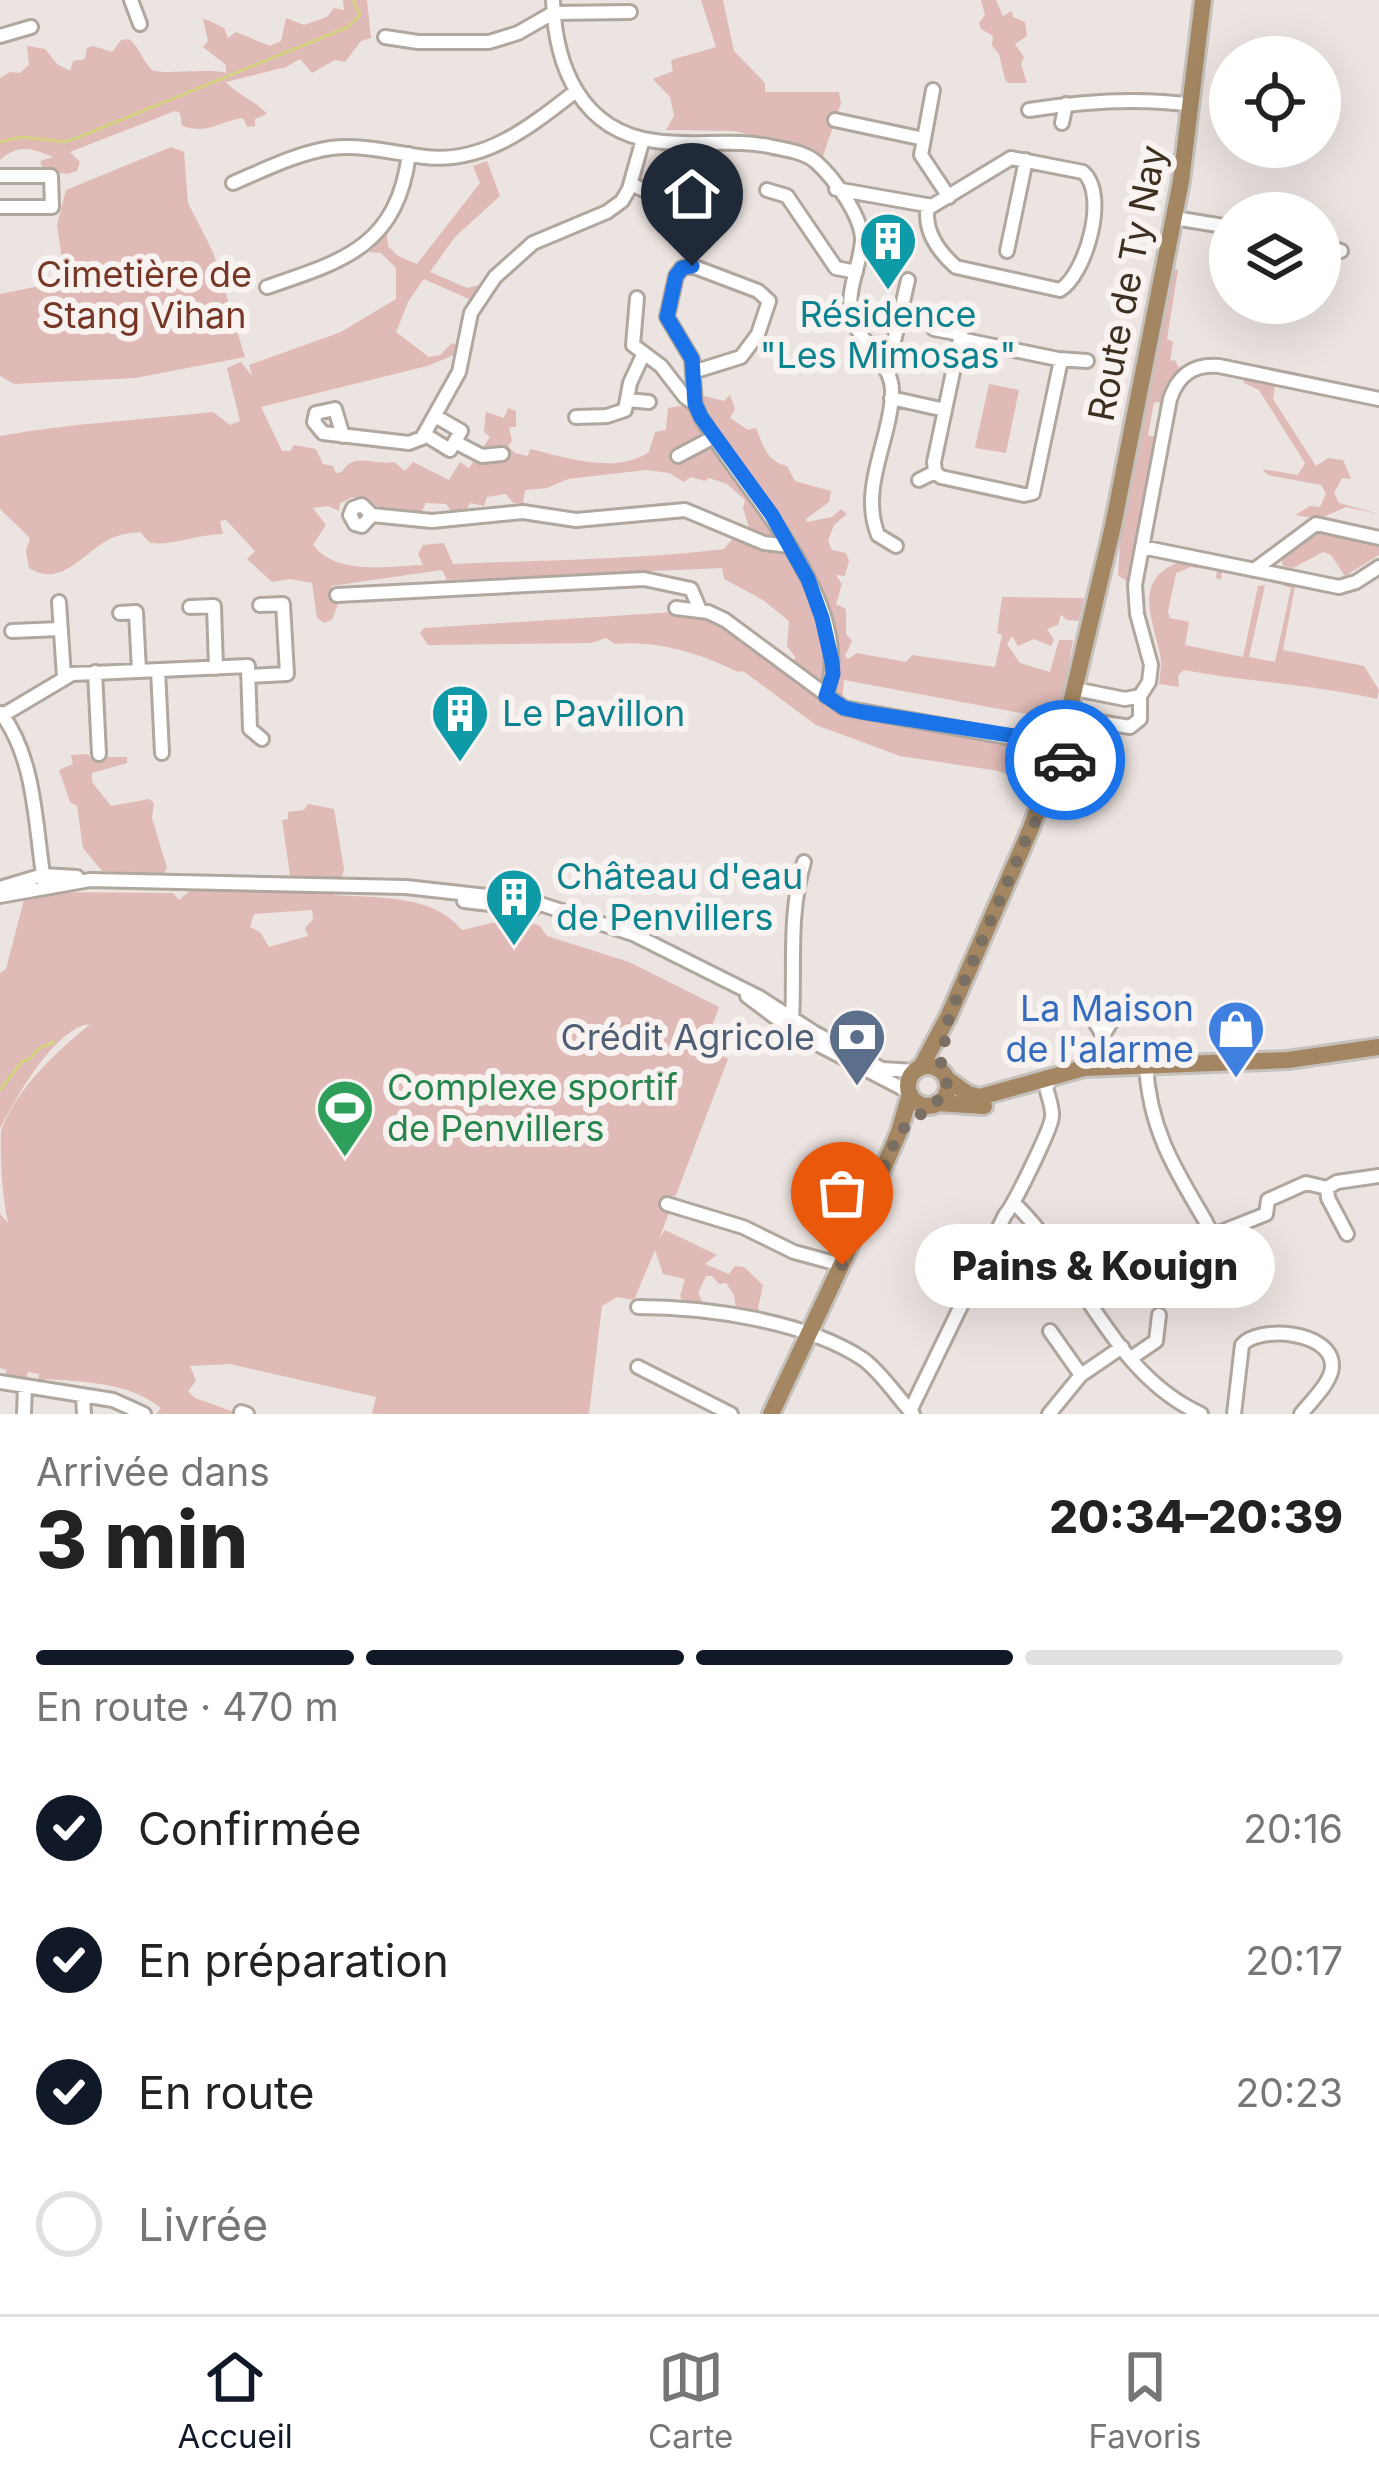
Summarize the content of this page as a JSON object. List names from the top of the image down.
{
  "streets": {
    "main road": ["Route de Ty Nay"]
  },
  "parks": ["Cimetière de Stang Vihan"],
  "places": {
    "building": ["Résidence \"Les Mimosas\"", "Le Pavillon", "Château d'eau de Penvillers"],
    "shop": ["La Maison de l'alarme"],
    "bank": ["Crédit Agricole"],
    "sports": ["Complexe sportif de Penvillers"],
    "other": ["Pains & Kouign"]
  },
  "page": {
    "bubble": "Pains & Kouign",
    "heading": ["3 min", "Arrivée dans", "20:34–20:39"],
    "bar": "En route · 470 m",
    "list": [
      ["Confirmée", "20:16"],
      ["En préparation", "20:17"],
      ["En route", "20:23"],
      "Livrée"
    ],
    "tabs": ["Accueil", "Carte", "Favoris"]
  }
}
